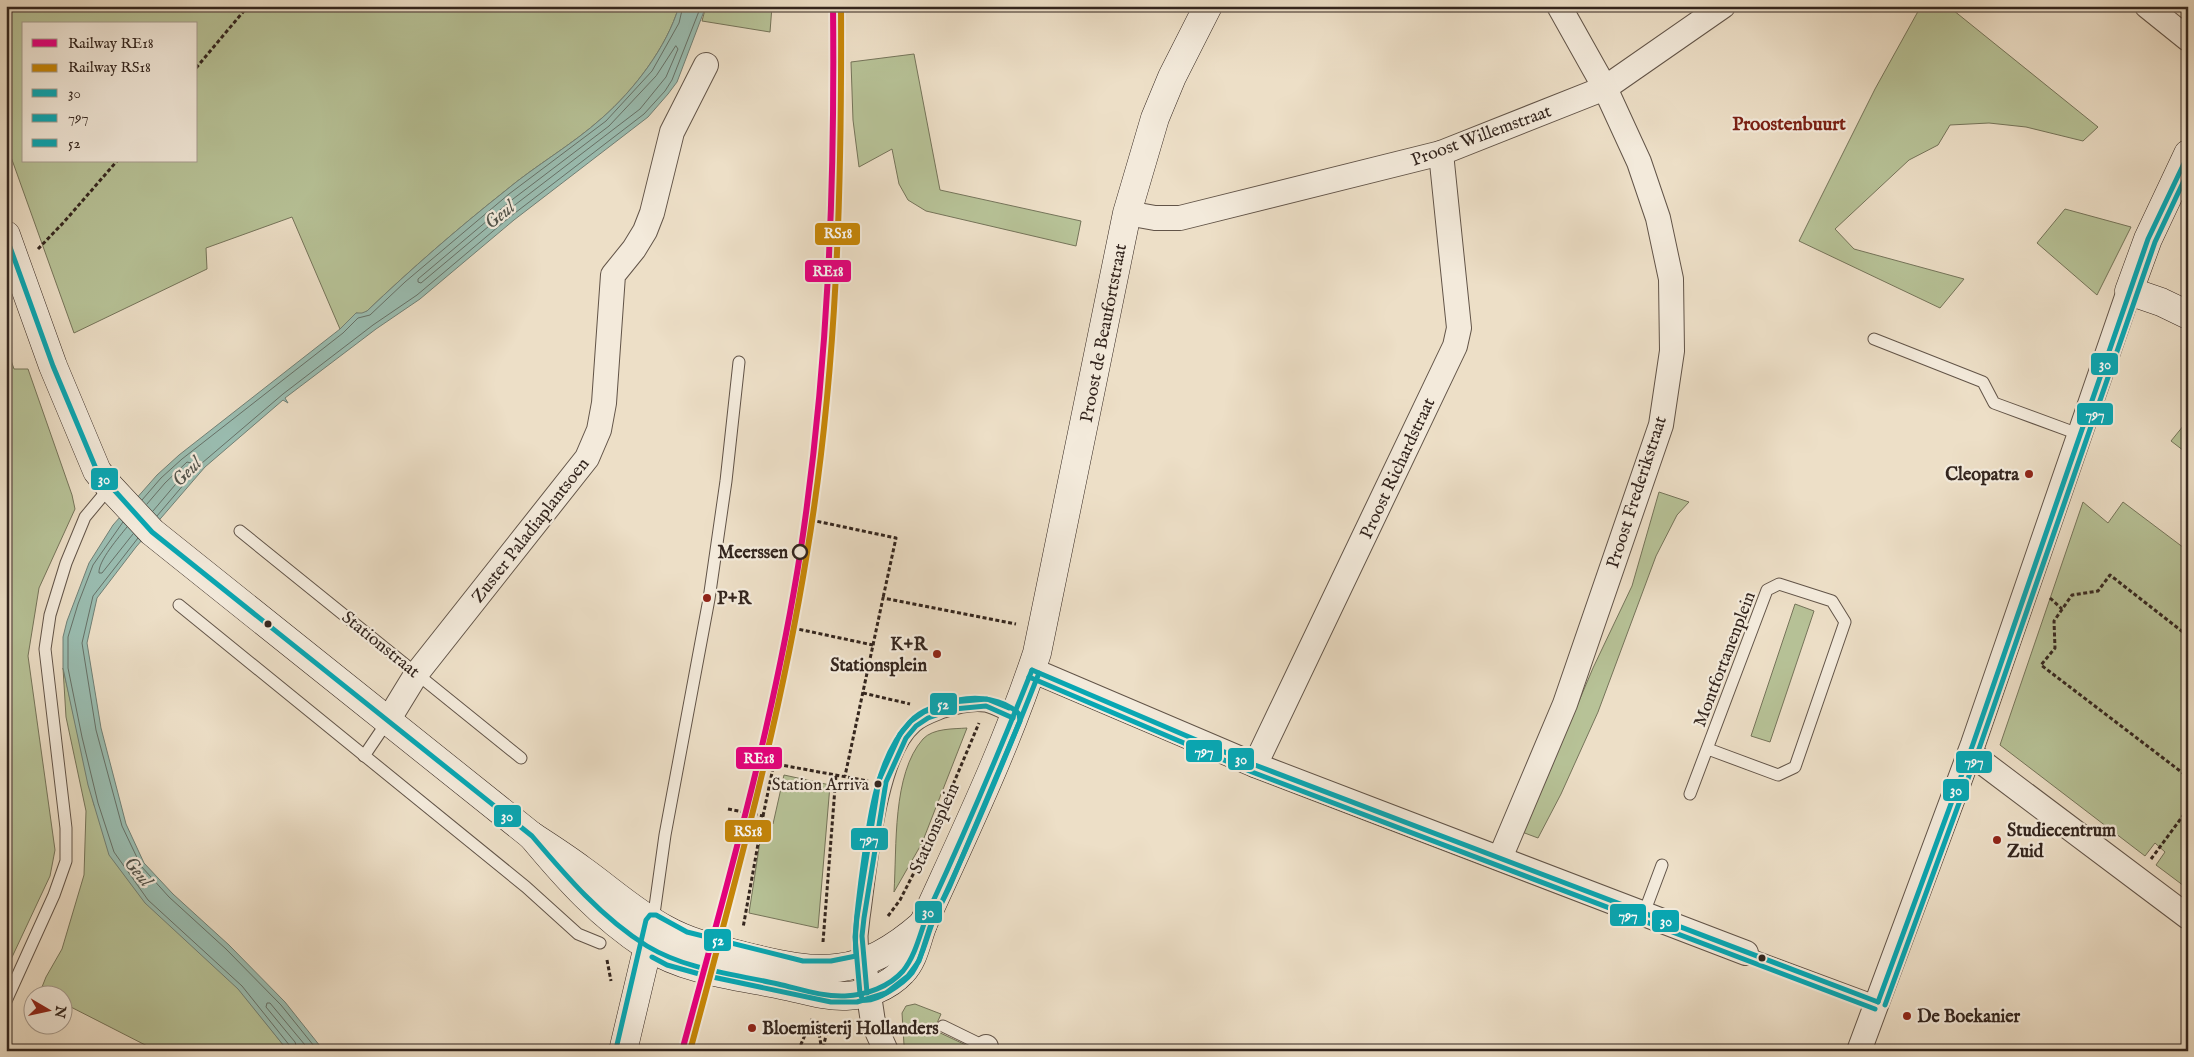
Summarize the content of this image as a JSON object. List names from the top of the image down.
{
  "streets": {
    "street": [
      "Proost Willemstraat",
      "Proost de Beaufortstraat",
      "Proost Richardstraat",
      "Proost Frederikstraat",
      "Zuster Paladiaplantsoen",
      "Stationsplein"
    ],
    "lane": ["Stationstraat", "Montfortanenplein"]
  },
  "crossings": [
    ["Proost Willemstraat", "Proost de Beaufortstraat"],
    ["Proost Willemstraat", "Proost Richardstraat"],
    ["Proost Willemstraat", "Proost Frederikstraat"],
    ["Proost de Beaufortstraat", "Stationsplein"],
    ["Zuster Paladiaplantsoen", "Stationstraat"],
    ["Zuster Paladiaplantsoen", "Stationsplein"]
  ],
  "districts": ["Proostenbuurt"],
  "water": ["Geul"],
  "places": [
    "Cleopatra",
    "Meerssen",
    "P+R",
    "K+R Stationsplein",
    "Station Arriva",
    "Studiecentrum Zuid",
    "De Boekanier",
    "Bloemisterij Hollanders"
  ],
  "lines": [
    "rail line RE18",
    "rail line RS18",
    "transit line 30",
    "transit line 797",
    "transit line 52"
  ],
  "legend": [
    "Railway RE18",
    "Railway RS18",
    "30",
    "797",
    "52"
  ],
  "north": "right"
}
